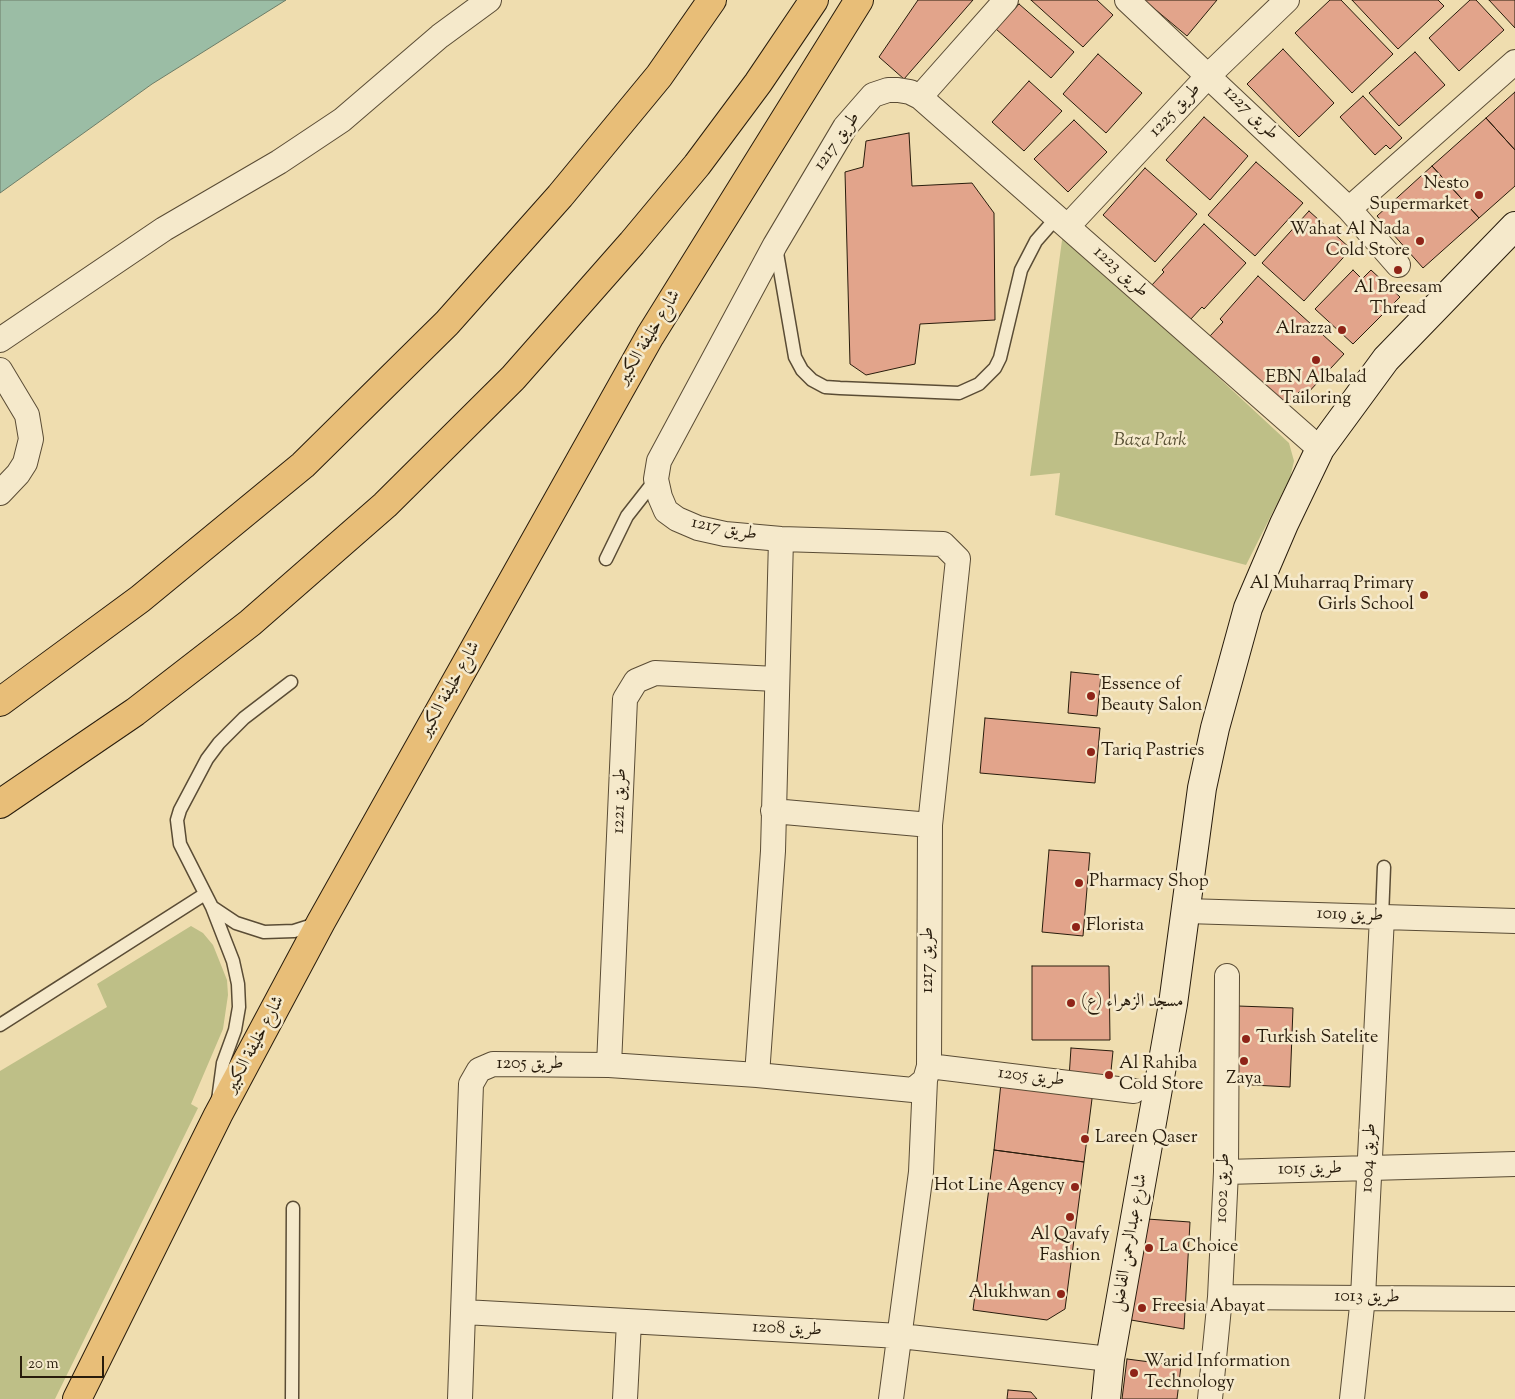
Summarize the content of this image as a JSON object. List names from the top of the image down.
{
  "streets": {
    "main road": ["شارع خليفة الكبير"],
    "street": [
      "طريق 1225",
      "طريق 1227",
      "طريق 1217",
      "طريق 1223",
      "طريق 1221",
      "طريق 1019",
      "طريق 1205",
      "طريق 1004",
      "طريق 1015",
      "طريق 1002",
      "شارع عبدالرحمن الفاضل",
      "طريق 1013",
      "طريق 1208"
    ]
  },
  "crossings": [
    ["طريق 1225", "طريق 1227"],
    ["طريق 1225", "طريق 1223"],
    ["طريق 1217", "طريق 1223"],
    ["طريق 1217", "طريق 1205"],
    ["طريق 1217", "طريق 1208"],
    ["طريق 1223", "شارع عبدالرحمن الفاضل"],
    ["طريق 1221", "طريق 1205"],
    ["طريق 1019", "طريق 1004"],
    ["طريق 1019", "شارع عبدالرحمن الفاضل"],
    ["طريق 1205", "طريق 1208"],
    ["طريق 1004", "طريق 1015"],
    ["طريق 1004", "طريق 1013"],
    ["طريق 1015", "طريق 1002"],
    ["طريق 1002", "طريق 1013"],
    ["شارع عبدالرحمن الفاضل", "طريق 1208"]
  ],
  "parks": ["Baza Park"],
  "places": [
    "Nesto Supermarket",
    "Wahat Al Nada Cold Store",
    "Al Breesam Thread",
    "Alrazza",
    "EBN Albalad Tailoring",
    "Al Muharraq Primary Girls School",
    "Essence of Beauty Salon",
    "Tariq Pastries",
    "Pharmacy Shop",
    "Florista",
    "مسجد الزهراء (ع)",
    "Turkish Satelite",
    "Zaya",
    "Al Rahiba Cold Store",
    "Lareen Qaser",
    "Hot Line Agency",
    "Al Qavafy Fashion",
    "La Choice",
    "Alukhwan",
    "Freesia Abayat",
    "Warid Information Technology"
  ],
  "scale_bar": "20 m"
}
